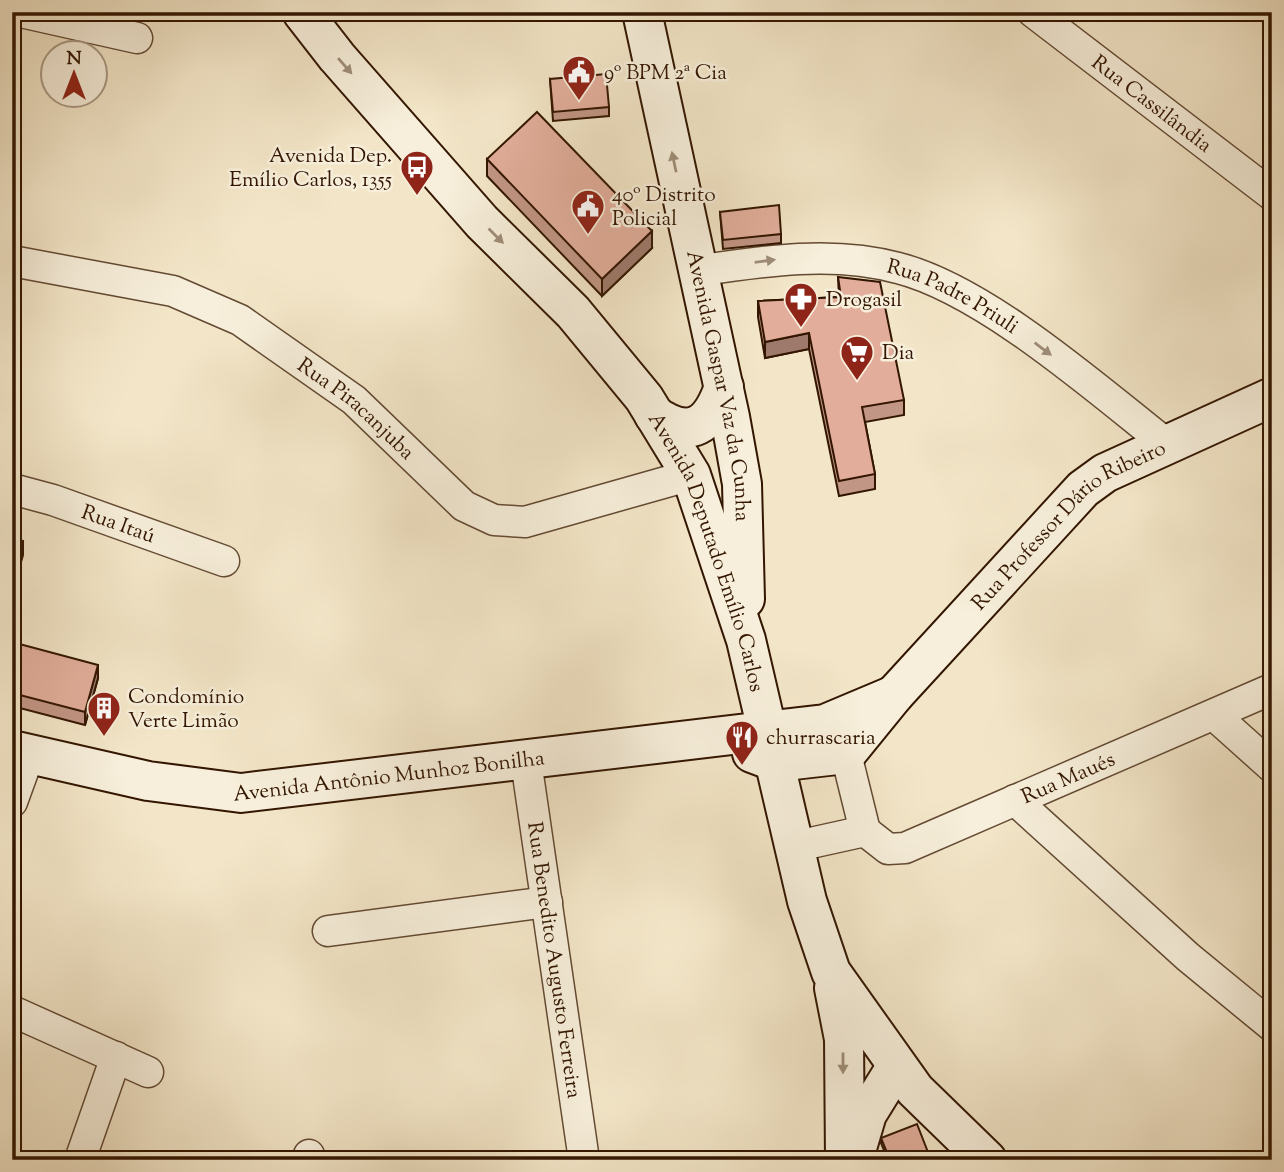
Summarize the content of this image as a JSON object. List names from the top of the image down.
{
  "streets": {
    "main road": [
      "Avenida Gaspar Vaz da Cunha",
      "Rua Professor Dário Ribeiro",
      "Avenida Deputado Emílio Carlos",
      "Avenida Antônio Munhoz Bonilha"
    ],
    "street": [
      "Rua Cassilândia",
      "Rua Padre Priuli",
      "Rua Piracanjuba",
      "Rua Itaú",
      "Rua Maués",
      "Rua Benedito Augusto Ferreira"
    ]
  },
  "crossings": [
    ["Rua Padre Priuli", "Avenida Gaspar Vaz da Cunha"],
    ["Rua Padre Priuli", "Rua Professor Dário Ribeiro"],
    ["Avenida Gaspar Vaz da Cunha", "Avenida Deputado Emílio Carlos"],
    ["Rua Piracanjuba", "Avenida Deputado Emílio Carlos"],
    ["Rua Professor Dário Ribeiro", "Avenida Deputado Emílio Carlos"],
    ["Rua Professor Dário Ribeiro", "Avenida Antônio Munhoz Bonilha"],
    ["Avenida Deputado Emílio Carlos", "Avenida Antônio Munhoz Bonilha"],
    ["Avenida Antônio Munhoz Bonilha", "Rua Benedito Augusto Ferreira"]
  ],
  "one_way": ["Rua Padre Priuli", "Avenida Gaspar Vaz da Cunha", "Avenida Deputado Emílio Carlos"],
  "places": {
    "public building": ["9º BPM 2ª Cia", "40º Distrito Policial"],
    "bus stop": ["Avenida Dep. Emílio Carlos, 1355"],
    "pharmacy": ["Drogasil"],
    "supermarket": ["Dia"],
    "building": ["Condomínio Verte Limão"],
    "restaurant": ["churrascaria"]
  },
  "north": "top"
}
